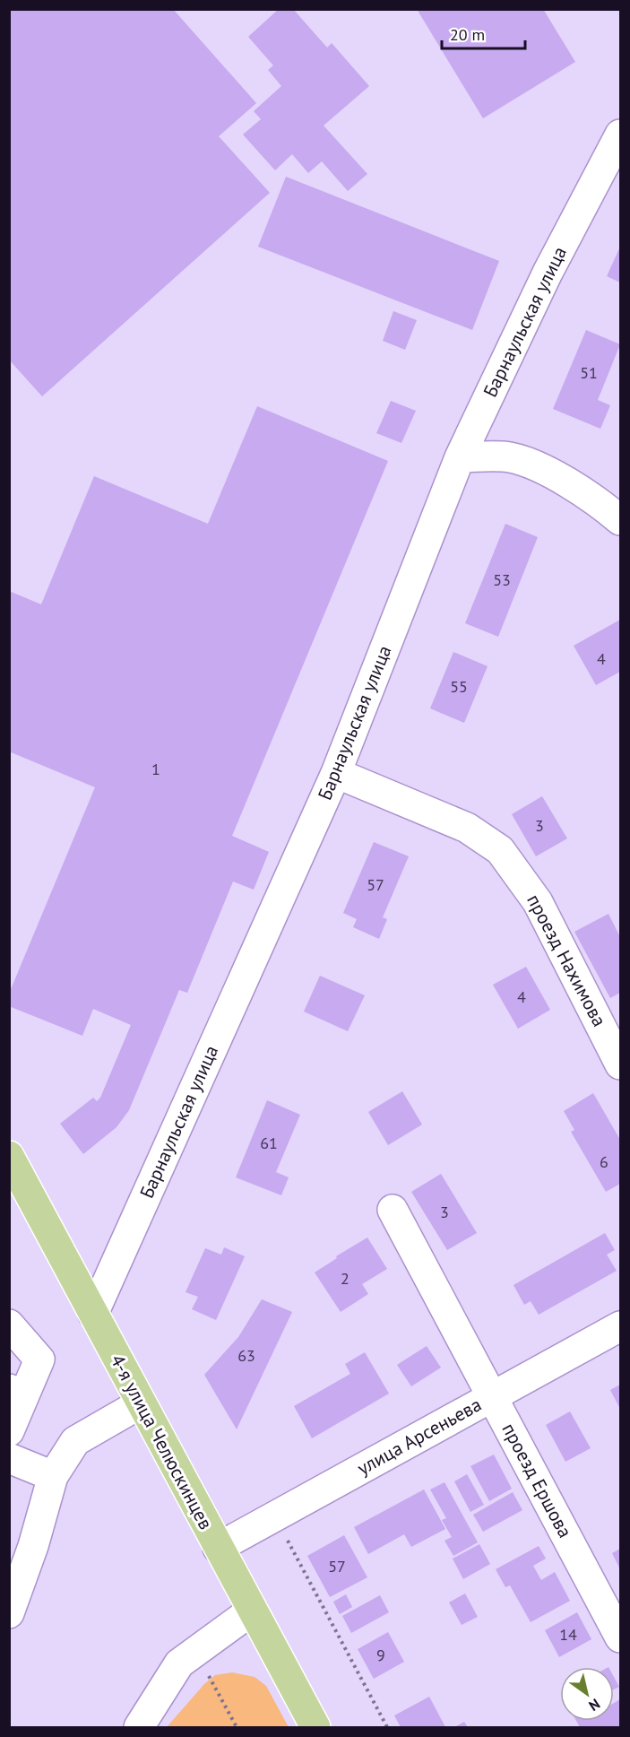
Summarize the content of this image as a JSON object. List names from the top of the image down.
{
  "streets": {
    "main road": ["4-я улица Челюскинцев"],
    "street": [
      "Барнаульская улица",
      "проезд Нахимова",
      "улица Арсеньева",
      "проезд Ершова"
    ]
  },
  "crossings": [
    ["Барнаульская улица", "проезд Нахимова"],
    ["Барнаульская улица", "4-я улица Челюскинцев"],
    ["улица Арсеньева", "4-я улица Челюскинцев"],
    ["улица Арсеньева", "проезд Ершова"]
  ],
  "house_numbers": [
    "51",
    "53",
    "4",
    "55",
    "1",
    "3",
    "57",
    "4",
    "61",
    "6",
    "3",
    "2",
    "63",
    "57",
    "14",
    "9"
  ],
  "scale_bar": "20 m",
  "north": "bottom right"
}
